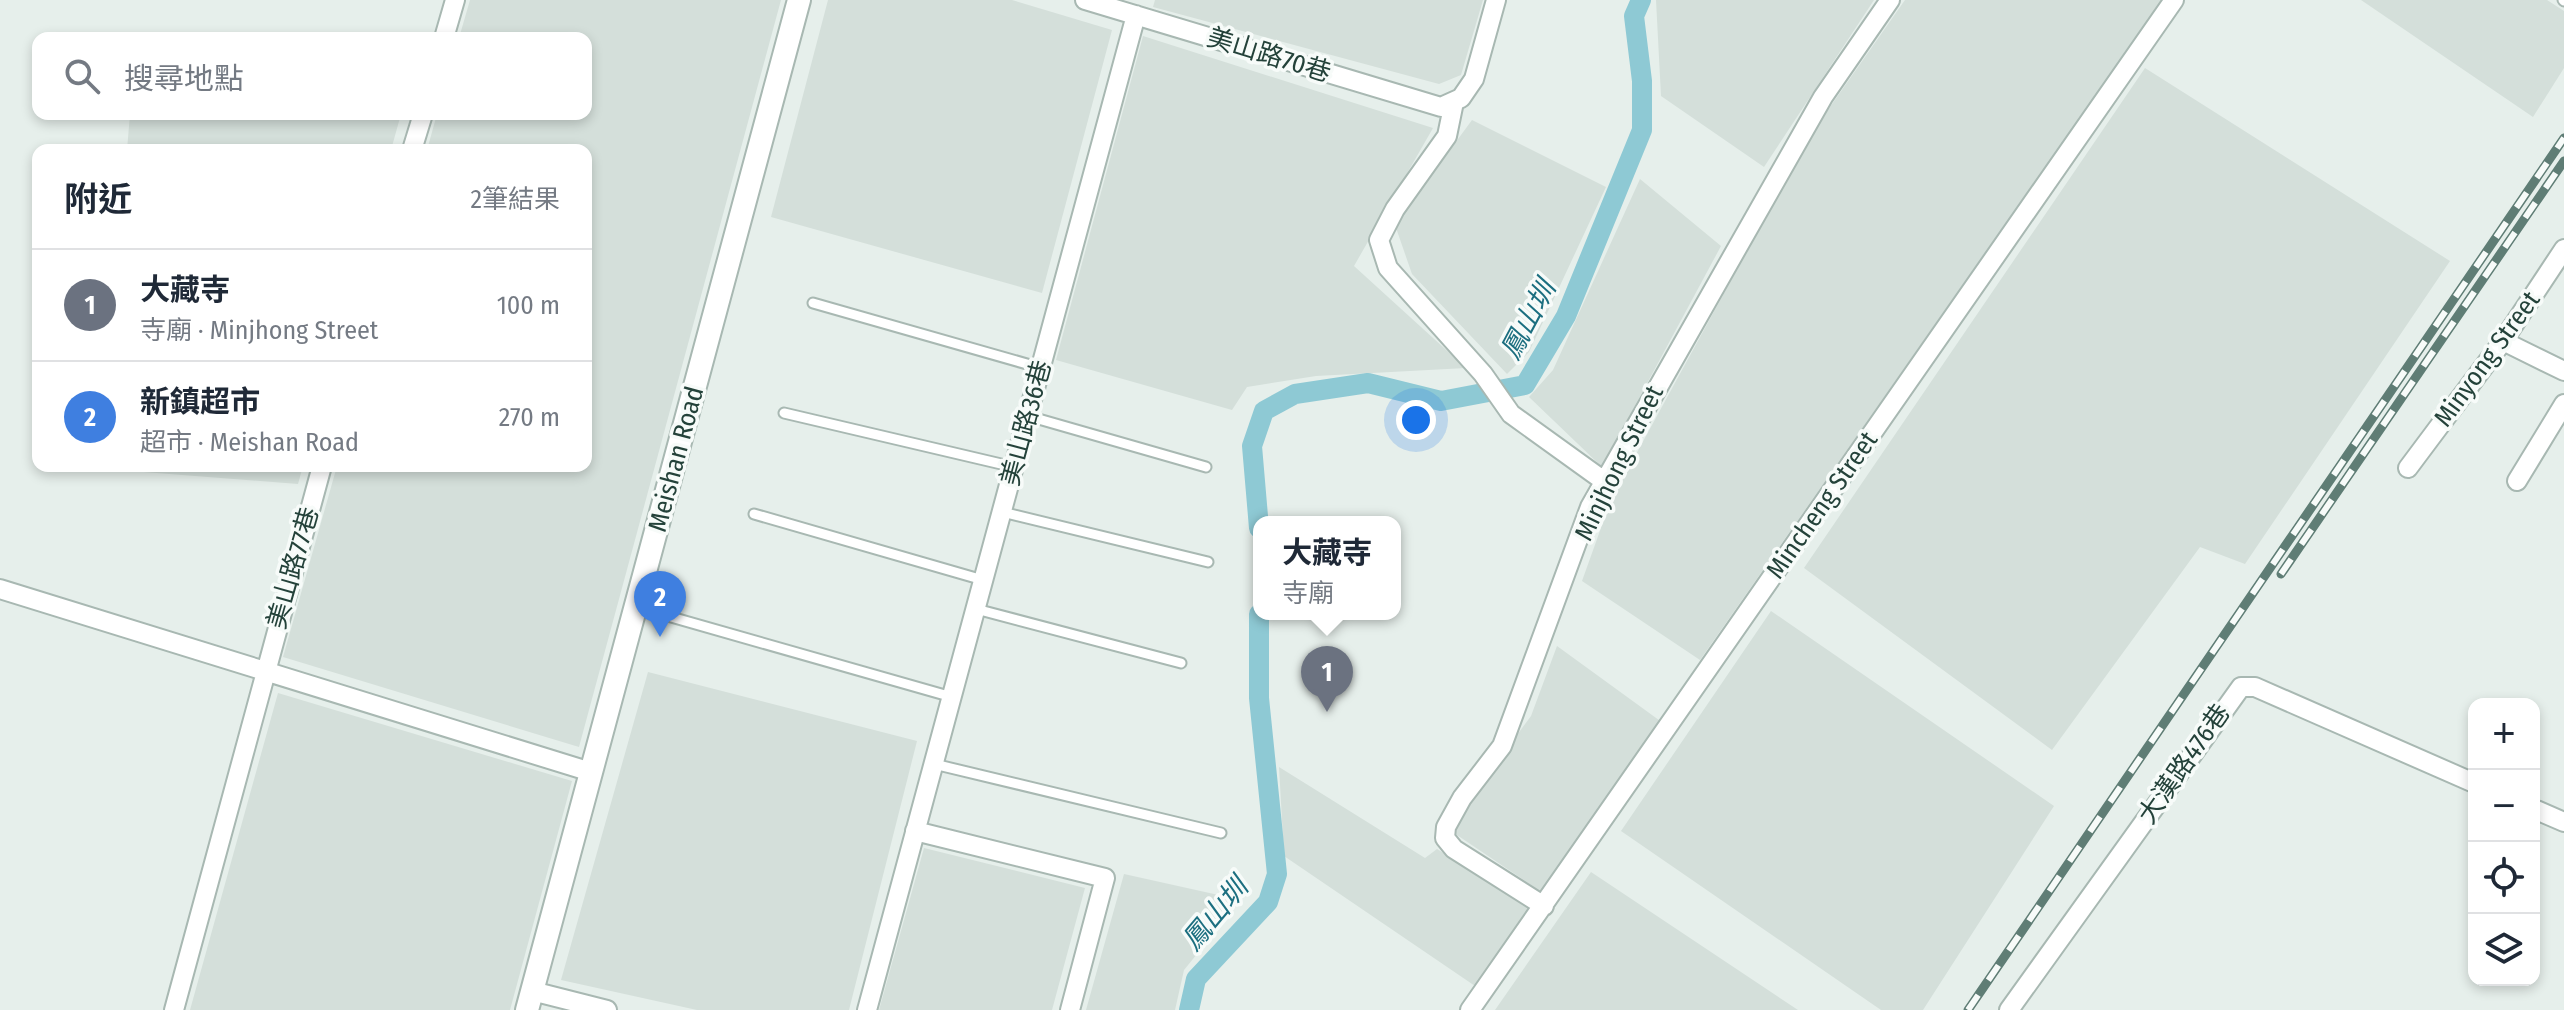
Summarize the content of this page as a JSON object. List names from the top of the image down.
{
  "streets": {
    "street": [
      "美山路70巷",
      "Minyong Street",
      "美山路36巷",
      "Meishan Road",
      "Minjhong Street",
      "Mincheng Street",
      "美山路77巷",
      "大漢路476巷"
    ]
  },
  "crossings": [
    ["美山路70巷", "美山路36巷"],
    ["Minjhong Street", "Mincheng Street"]
  ],
  "water": ["鳳山圳"],
  "page": {
    "search": "搜尋地點",
    "heading": ["附近", "2筆結果"],
    "list": [
      {
        "mark": "1",
        "name": "大藏寺",
        "note": "寺廟 · Minjhong Street",
        "value": "100 m"
      },
      {
        "mark": "2",
        "name": "新鎮超市",
        "note": "超市 · Meishan Road",
        "value": "270 m"
      }
    ],
    "popup": ["大藏寺", "寺廟"],
    "pins": ["2", "1"],
    "map_buttons": ["+", "−"]
  }
}
